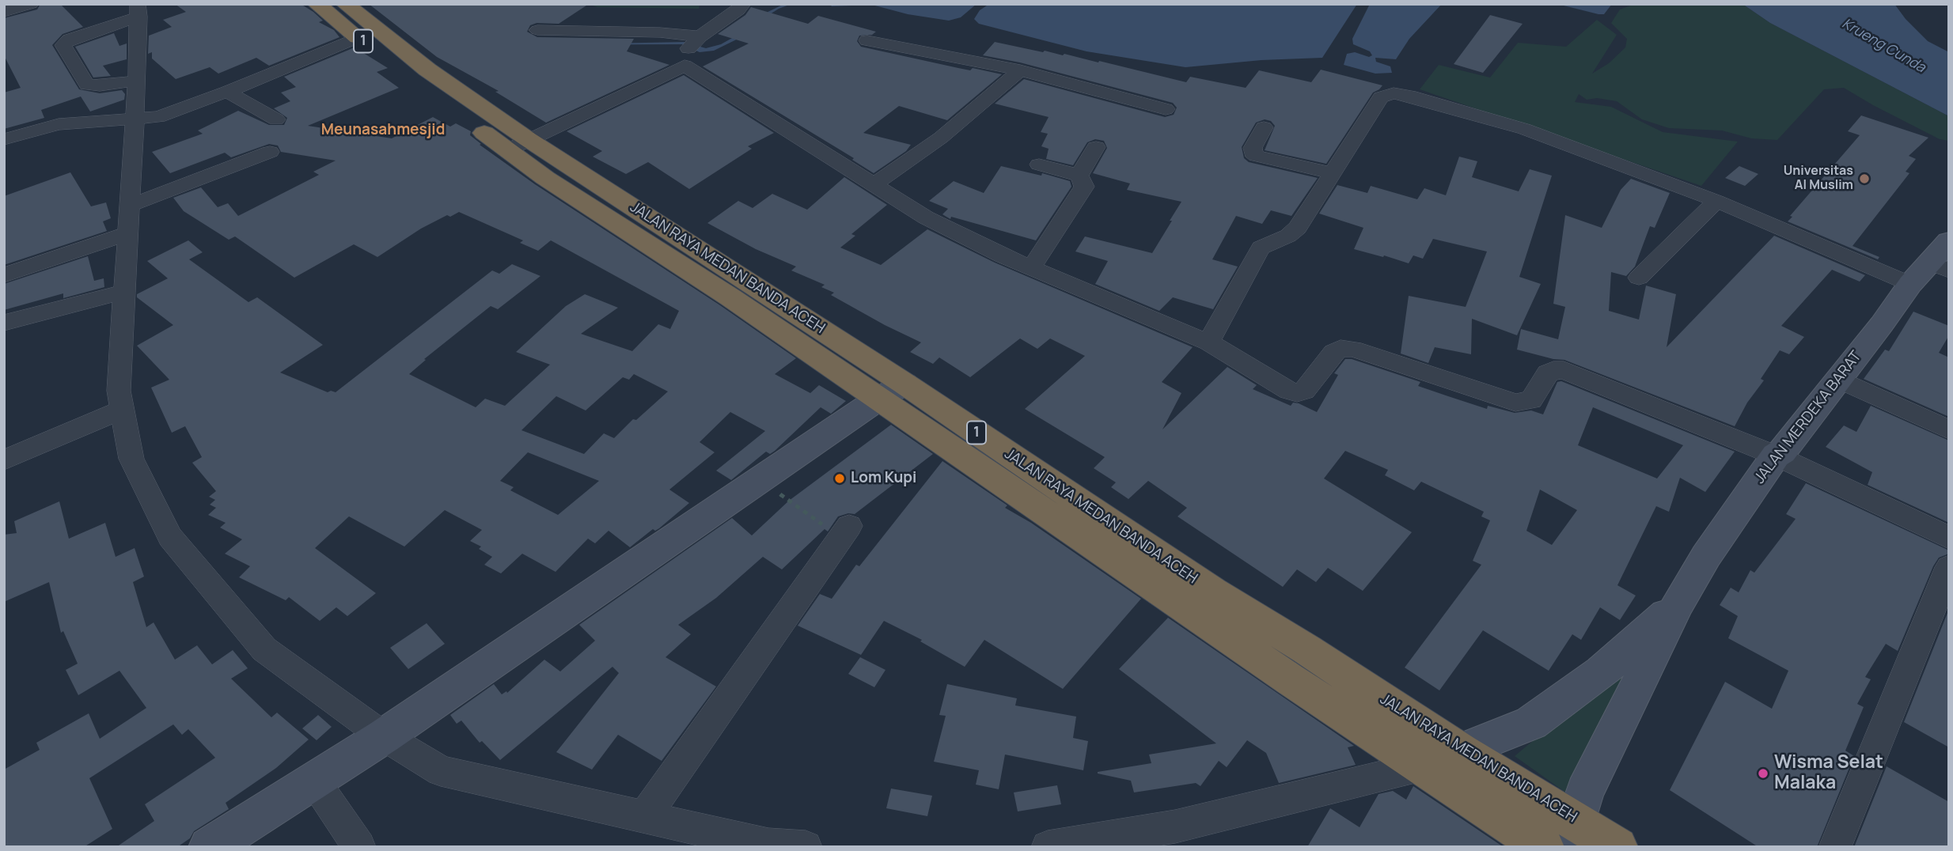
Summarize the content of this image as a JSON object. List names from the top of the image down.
{
  "streets": {
    "highway": ["1", "JALAN RAYA MEDAN BANDA ACEH"],
    "main road": ["JALAN MERDEKA BARAT"]
  },
  "crossings": [
    ["JALAN RAYA MEDAN BANDA ACEH", "JALAN MERDEKA BARAT"]
  ],
  "districts": ["Meunasahmesjid"],
  "water": ["Krueng Cunda"],
  "places": ["Universitas Al Muslim", "Lom Kupi", "Wisma Selat Malaka"]
}
